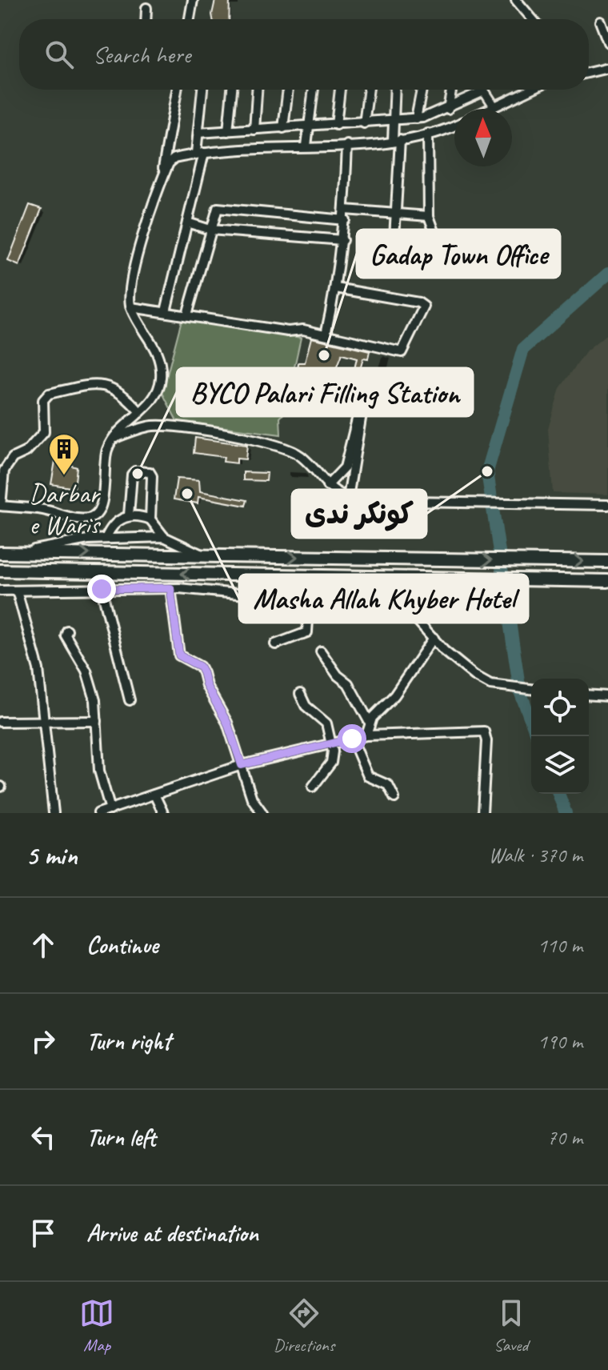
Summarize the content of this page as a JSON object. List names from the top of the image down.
{
  "places": {
    "other": [
      "Gadap Town Office",
      "کونکر ندی",
      "BYCO Palari Filling Station",
      "Masha Allah Khyber Hotel"
    ],
    "building": ["Darbar e Waris"]
  },
  "north": "top",
  "page": {
    "search": "Search here",
    "heading": ["5 min", "Walk · 370 m"],
    "list": [
      ["Continue", "110 m"],
      ["Turn right", "190 m"],
      ["Turn left", "70 m"],
      "Arrive at destination"
    ],
    "nav": ["Map", "Directions", "Saved"]
  }
}
